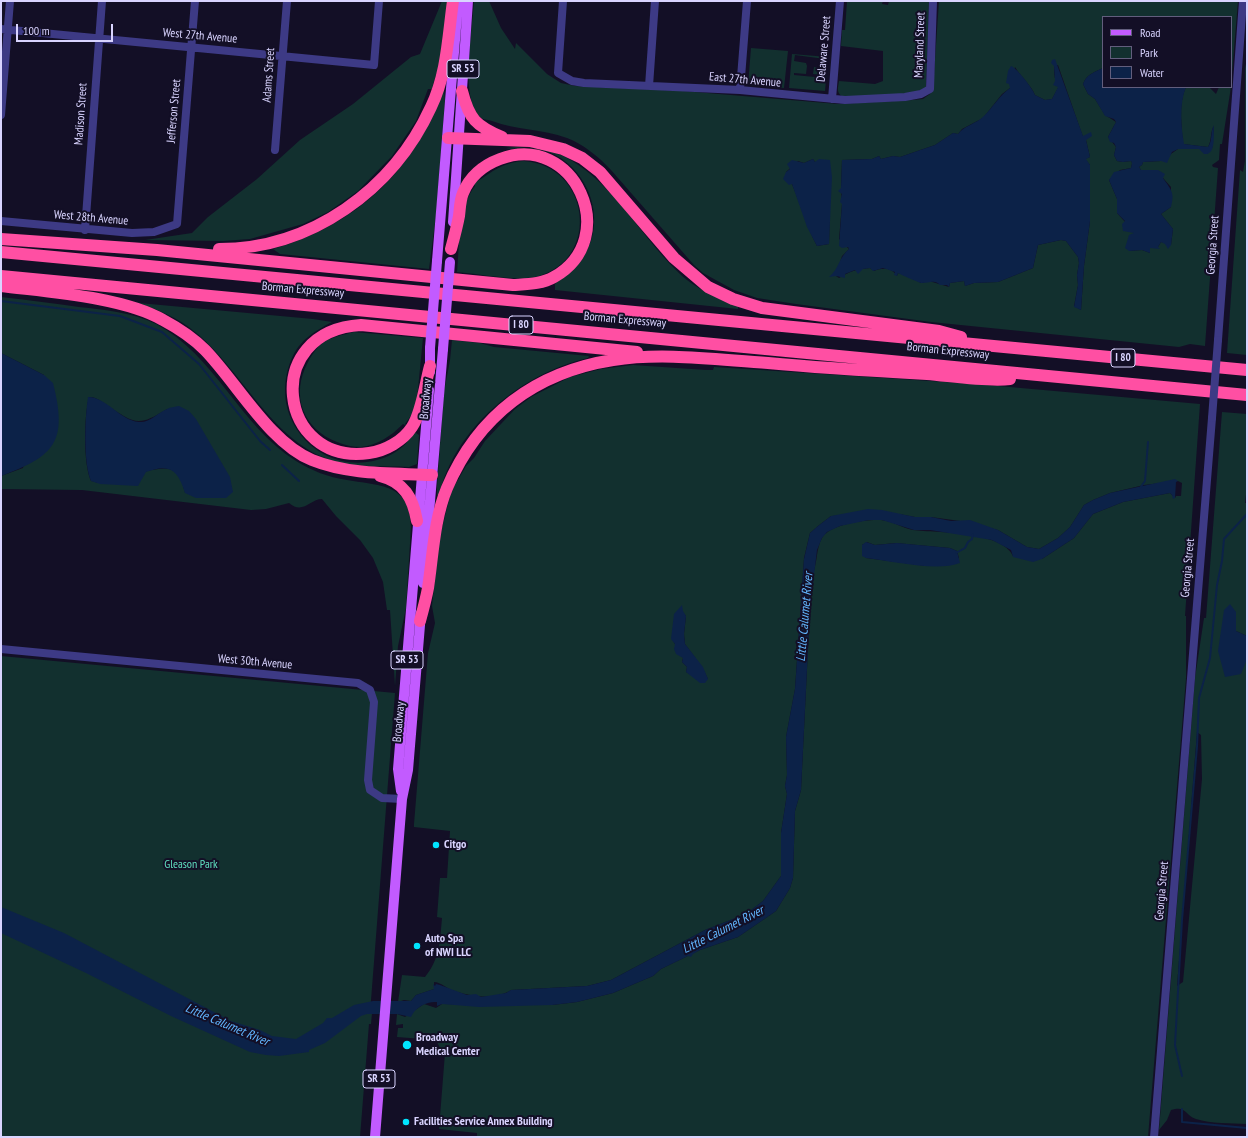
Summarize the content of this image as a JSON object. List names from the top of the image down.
{
  "streets": {
    "highway": ["Borman Expressway", "I 80"],
    "main road": ["SR 53", "Broadway"],
    "street": [
      "West 27th Avenue",
      "Maryland Street",
      "Delaware Street",
      "Adams Street",
      "East 27th Avenue",
      "Jefferson Street",
      "Madison Street",
      "West 28th Avenue",
      "Georgia Street",
      "West 30th Avenue"
    ]
  },
  "crossings": [
    ["West 27th Avenue", "Adams Street"],
    ["West 27th Avenue", "Jefferson Street"],
    ["West 27th Avenue", "Madison Street"],
    ["Maryland Street", "East 27th Avenue"],
    ["Delaware Street", "East 27th Avenue"],
    ["Jefferson Street", "West 28th Avenue"],
    ["Madison Street", "West 28th Avenue"],
    ["Broadway", "West 30th Avenue"]
  ],
  "water": ["Little Calumet River"],
  "parks": ["Gleason Park"],
  "places": [
    "Citgo",
    "Auto Spa of NWI LLC",
    "Broadway Medical Center",
    "Facilities Service Annex Building"
  ],
  "legend": ["Road", "Park", "Water"],
  "scale_bar": "100 m"
}
